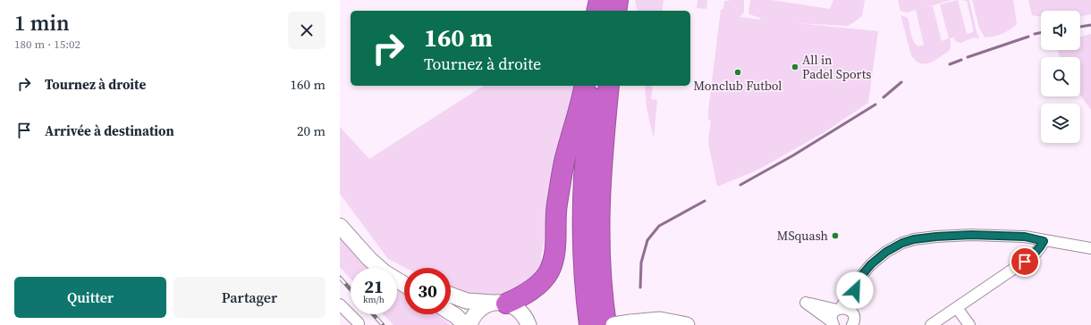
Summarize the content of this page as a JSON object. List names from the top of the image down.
{
  "places": ["All in Padel Sports", "Monclub Futbol", "MSquash"],
  "page": {
    "heading": ["1 min", "180 m · 15:02"],
    "turn": ["160 m", "Tournez à droite"],
    "list": [
      {
        "name": "Tournez à droite",
        "value": "160 m"
      },
      {
        "name": "Arrivée à destination",
        "value": "20 m"
      }
    ],
    "speed": "21 km/h",
    "limit": "30",
    "buttons": ["Quitter", "Partager"]
  }
}
